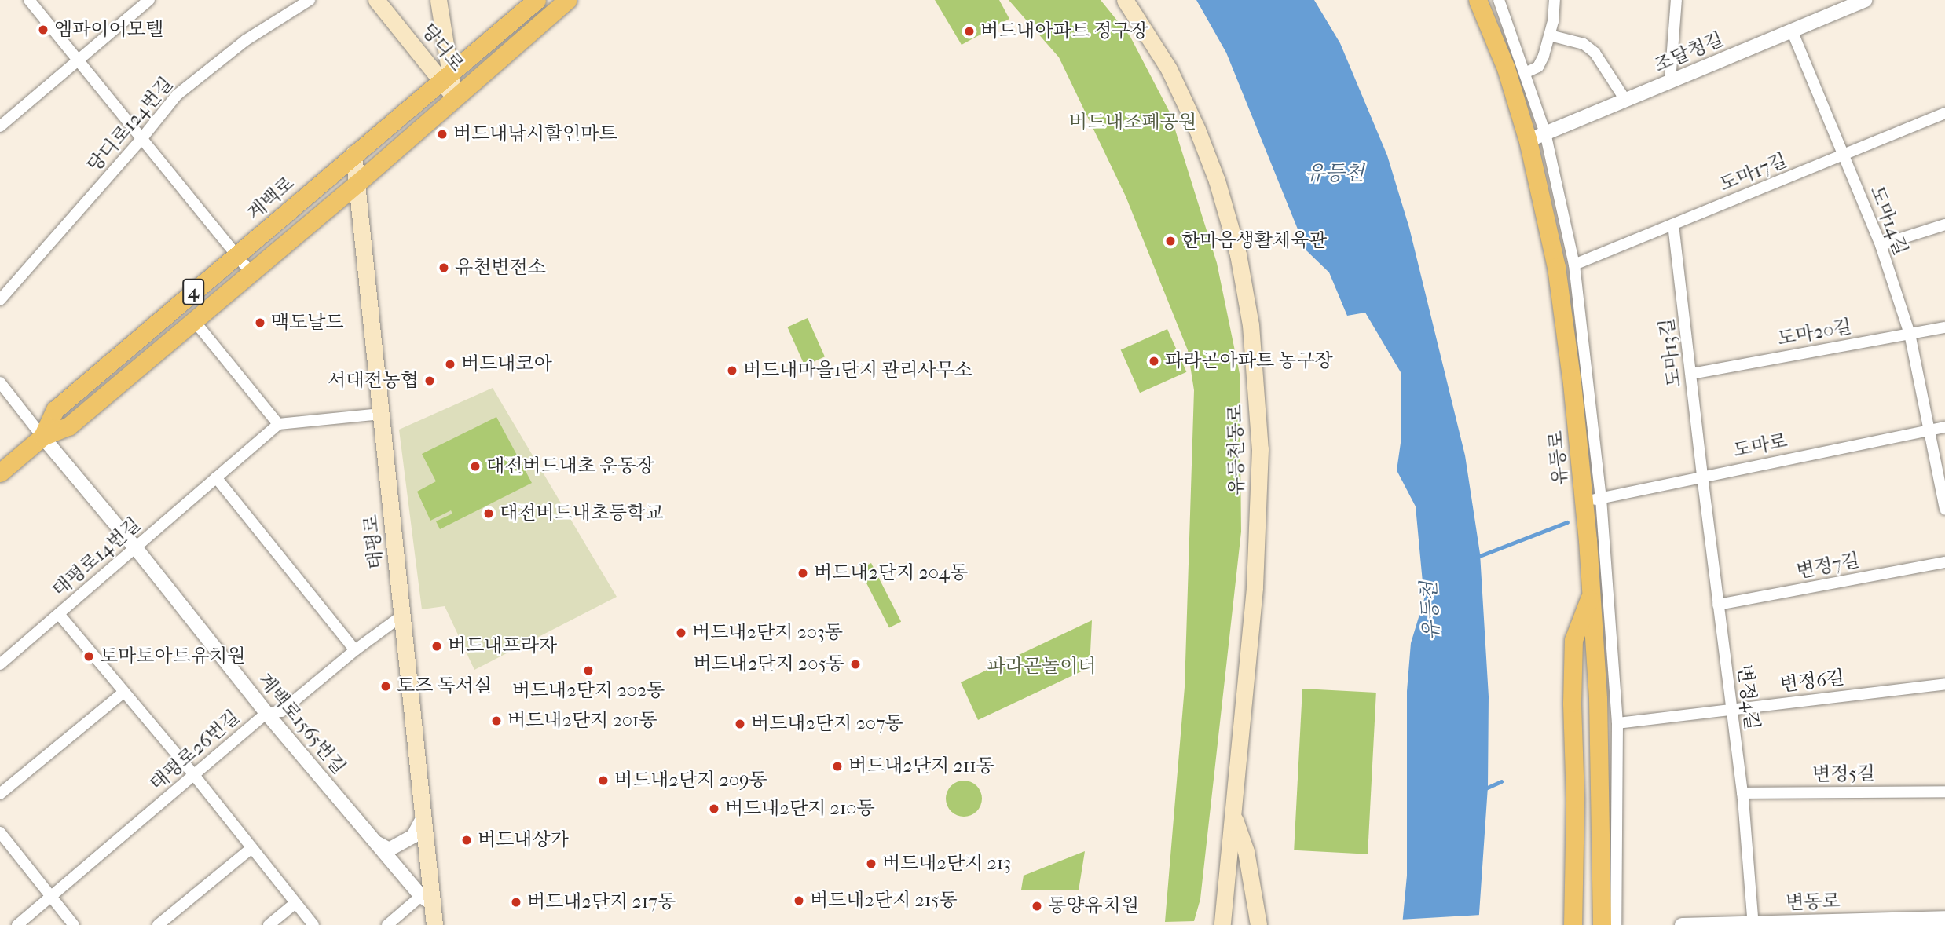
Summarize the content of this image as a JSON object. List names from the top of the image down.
{
  "streets": {
    "main road": [
      "당디로",
      "계백로",
      "4",
      "유등천동로",
      "유등로",
      "태평로"
    ],
    "street": [
      "조달청길",
      "당디로124번길",
      "도마17길",
      "도마14길",
      "도마20길",
      "도마13길",
      "도마로",
      "태평로14번길",
      "변정7길",
      "변정6길",
      "변정4길",
      "계백로1565번길",
      "태평로26번길",
      "변정5길",
      "변동로"
    ]
  },
  "crossings": [
    ["당디로", "계백로"],
    ["조달청길", "도마14길"],
    ["조달청길", "유등로"],
    ["도마17길", "도마14길"],
    ["도마17길", "도마13길"],
    ["계백로", "태평로"],
    ["계백로", "계백로1565번길"],
    ["도마14길", "도마20길"],
    ["도마14길", "도마로"],
    ["도마20길", "도마13길"],
    ["도마13길", "도마로"],
    ["도마13길", "변정4길"],
    ["도마로", "유등로"],
    ["도마로", "변정4길"],
    ["태평로", "계백로1565번길"],
    ["태평로", "태평로26번길"],
    ["태평로14번길", "계백로1565번길"],
    ["변정7길", "변정4길"],
    ["변정6길", "변정4길"],
    ["변정4길", "변정5길"],
    ["변정4길", "변동로"],
    ["계백로1565번길", "태평로26번길"]
  ],
  "water": ["유등천"],
  "parks": ["버드내조폐공원", "파라곤놀이터"],
  "places": [
    "엠파이어모텔",
    "버드내아파트 정구장",
    "버드내낚시할인마트",
    "한마음생활체육관",
    "유천변전소",
    "맥도날드",
    "파라곤아파트 농구장",
    "버드내코아",
    "버드내마을1단지 관리사무소",
    "서대전농협",
    "대전버드내초 운동장",
    "대전버드내초등학교",
    "버드내2단지 204동",
    "버드내2단지 203동",
    "버드내프라자",
    "토마토아트유치원",
    "버드내2단지 205동",
    "버드내2단지 202동",
    "토즈 독서실",
    "버드내2단지 201동",
    "버드내2단지 207동",
    "버드내2단지 211동",
    "버드내2단지 209동",
    "버드내2단지 210동",
    "버드내상가",
    "버드내2단지 213",
    "버드내2단지 215동",
    "버드내2단지 217동",
    "동양유치원"
  ]
}
